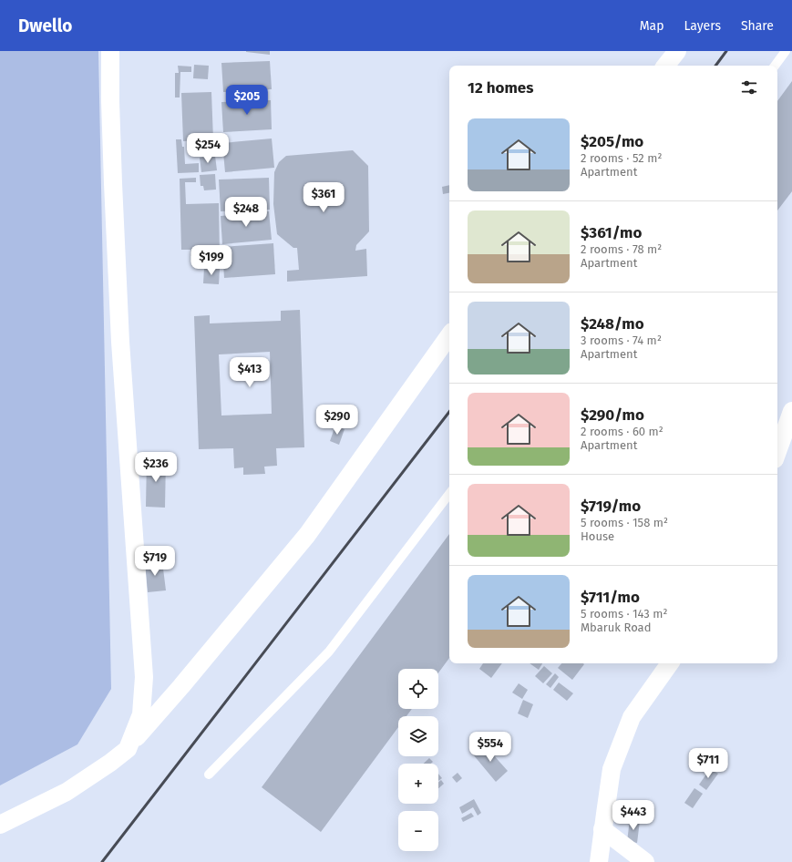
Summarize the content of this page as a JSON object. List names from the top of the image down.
{
  "page": {
    "header": "Dwello",
    "nav": ["Map", "Layers", "Share"],
    "heading": "12 homes",
    "price": [
      "$205",
      "$254",
      "$361",
      "$248",
      "$199",
      "$413",
      "$290",
      "$236",
      "$719",
      "$554",
      "$711",
      "$443"
    ],
    "list": [
      {
        "name": "$205/mo",
        "note": "2 rooms · 52 m² · Apartment"
      },
      {
        "name": "$361/mo",
        "note": "2 rooms · 78 m² · Apartment"
      },
      {
        "name": "$248/mo",
        "note": "3 rooms · 74 m² · Apartment"
      },
      {
        "name": "$290/mo",
        "note": "2 rooms · 60 m² · Apartment"
      },
      {
        "name": "$719/mo",
        "note": "5 rooms · 158 m² · House"
      },
      {
        "name": "$711/mo",
        "note": "5 rooms · 143 m² · Mbaruk Road"
      }
    ],
    "map_buttons": ["+", "−"]
  }
}
